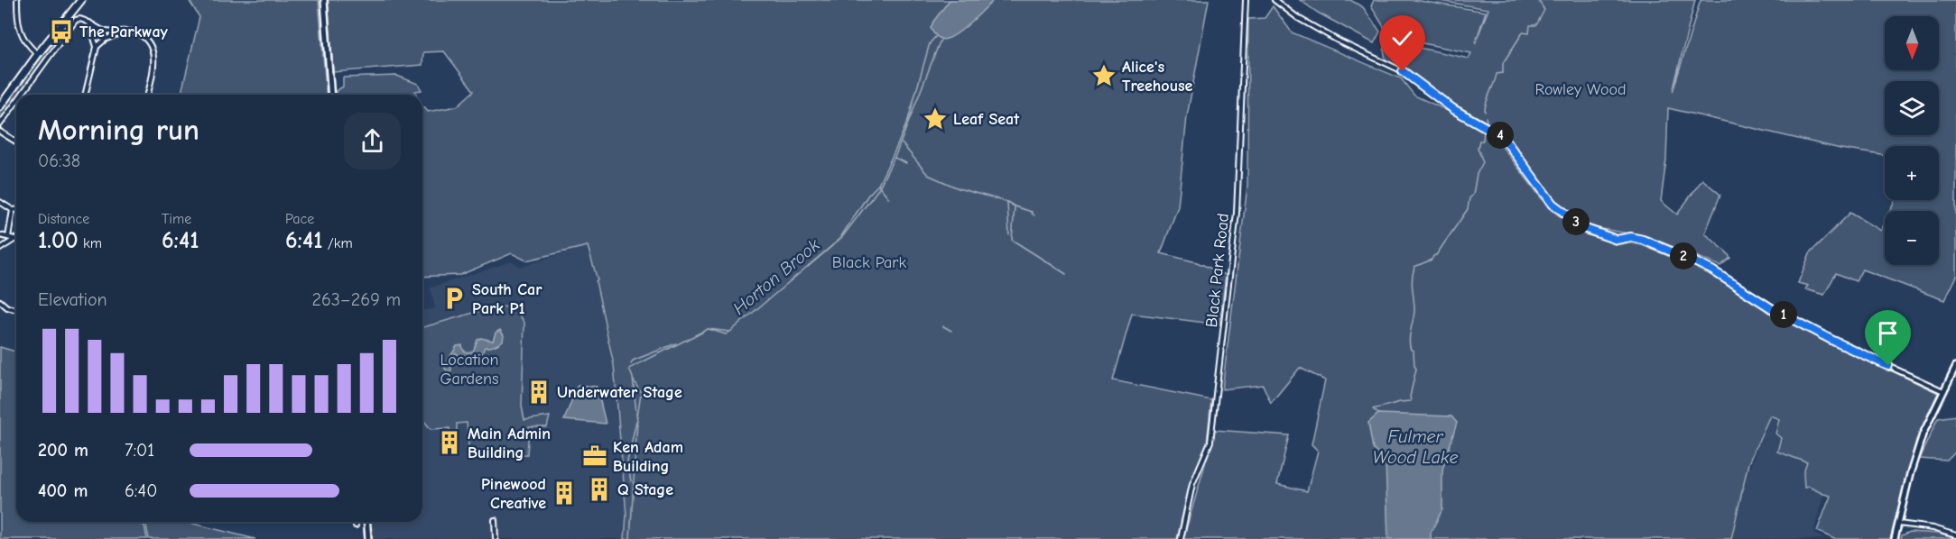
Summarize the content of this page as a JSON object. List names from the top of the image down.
{
  "streets": {
    "street": ["Black Park Road"]
  },
  "water": ["Horton Brook", "Fulmer Wood Lake"],
  "parks": ["Rowley Wood", "Black Park", "Location Gardens"],
  "places": {
    "bus stop": ["The Parkway"],
    "place": ["Alice's Treehouse", "Leaf Seat"],
    "parking": ["South Car Park P1"],
    "building": [
      "Underwater Stage",
      "Main Admin Building",
      "Q Stage",
      "Pinewood Creative"
    ],
    "office": ["Ken Adam Building"]
  },
  "north": "bottom",
  "page": {
    "map_buttons": ["+", "−"],
    "heading": ["Morning run", "06:38"],
    "pins": [
      "4",
      "3",
      "2",
      "1"
    ],
    "stats": [
      ["Distance", "1.00 km"],
      ["Time", "6:41"],
      ["Pace", "6:41 /km"]
    ],
    "chart": ["Elevation", "263–269 m"],
    "list": [
      {
        "name": "200 m",
        "note": "7:01"
      },
      {
        "name": "400 m",
        "note": "6:40"
      }
    ]
  }
}
